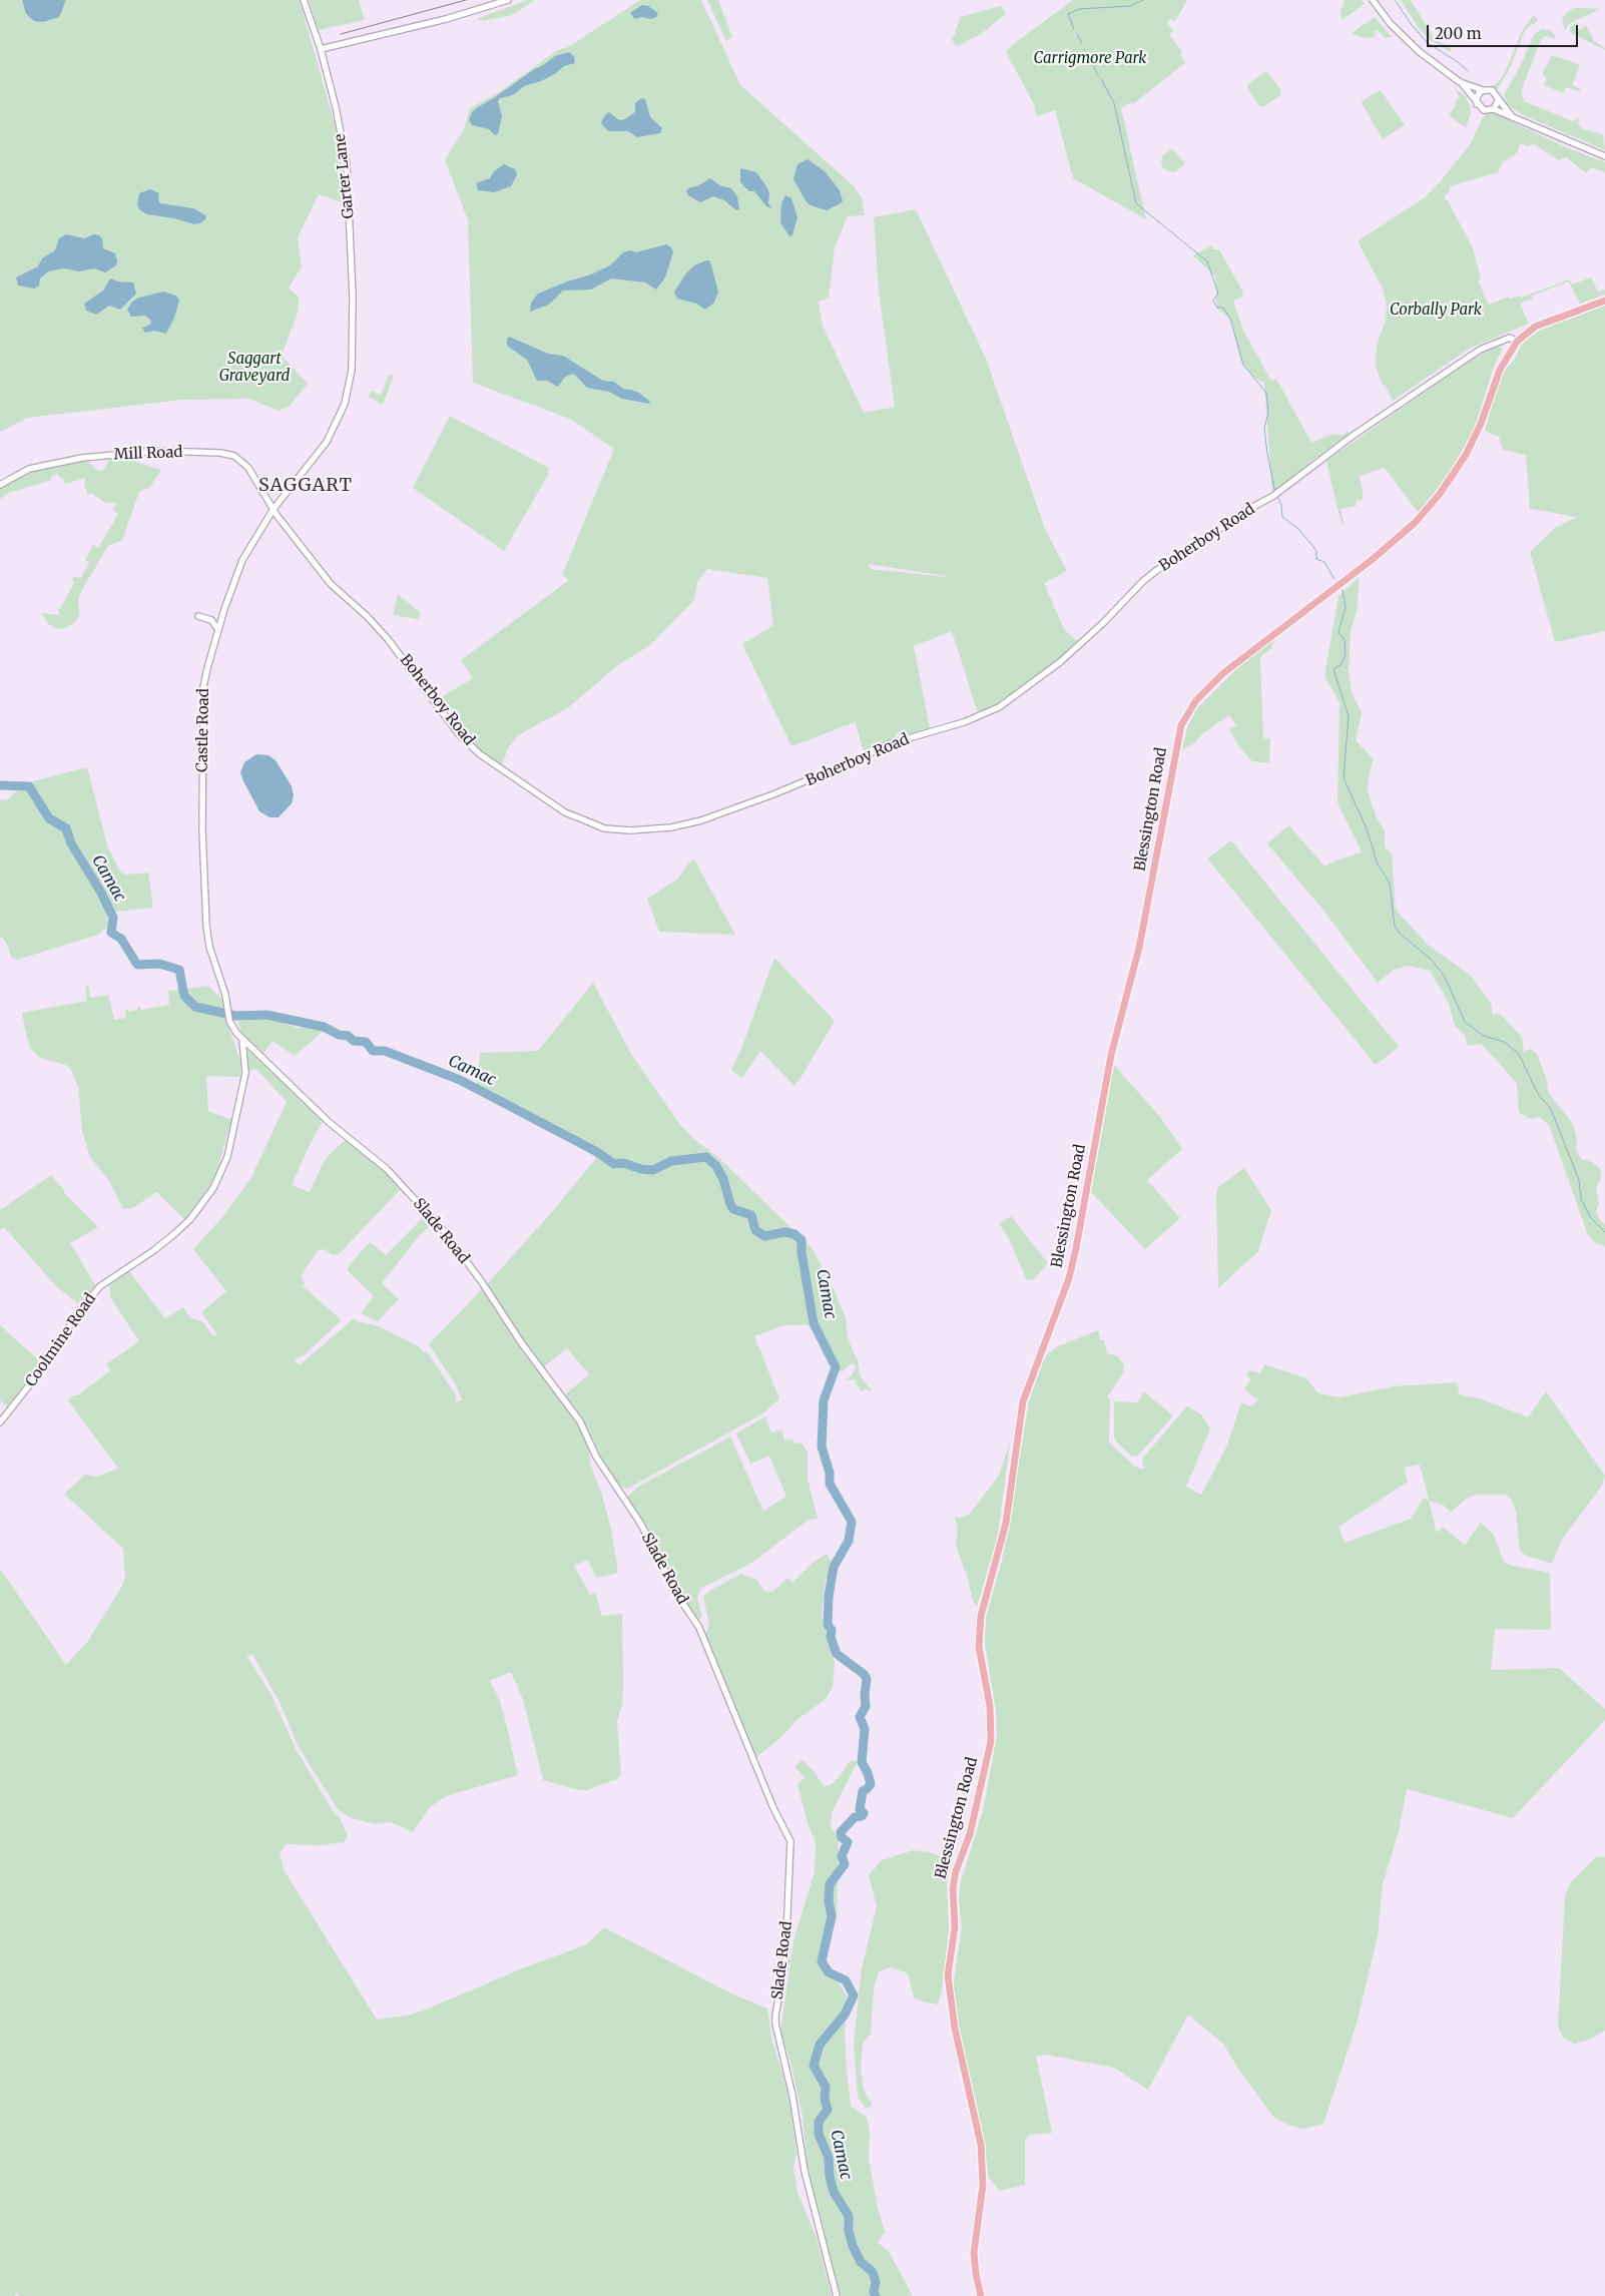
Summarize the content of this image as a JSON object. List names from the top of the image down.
{
  "streets": {
    "main road": ["Blessington Road"],
    "street": [
      "Garter Lane",
      "Mill Road",
      "Boherboy Road",
      "Castle Road",
      "Slade Road",
      "Coolmine Road"
    ]
  },
  "crossings": [
    ["Garter Lane", "Mill Road"],
    ["Garter Lane", "Boherboy Road"],
    ["Garter Lane", "Castle Road"],
    ["Mill Road", "Boherboy Road"],
    ["Mill Road", "Castle Road"],
    ["Boherboy Road", "Castle Road"],
    ["Boherboy Road", "Blessington Road"],
    ["Castle Road", "Slade Road"],
    ["Slade Road", "Coolmine Road"]
  ],
  "districts": ["SAGGART"],
  "water": ["Camac"],
  "parks": ["Carrigmore Park", "Corbally Park", "Saggart Graveyard"],
  "scale_bar": "200 m"
}
